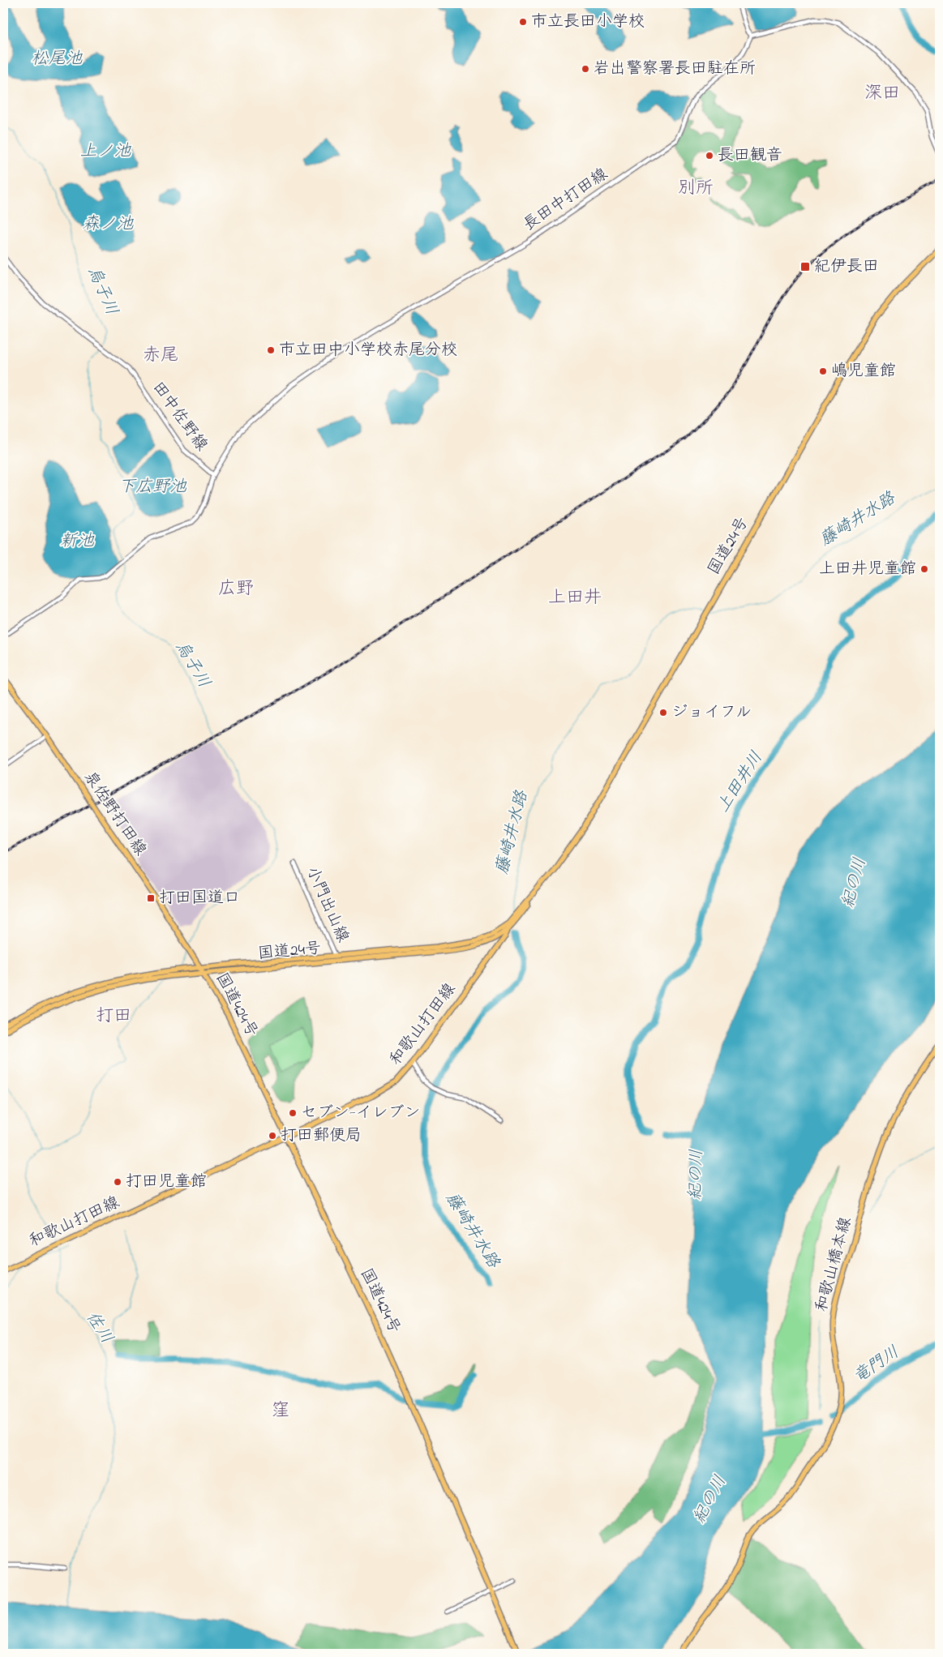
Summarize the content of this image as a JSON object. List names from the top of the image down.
{
  "streets": {
    "main road": [
      "国道24号",
      "泉佐野打田線",
      "国道424号",
      "和歌山打田線",
      "和歌山橋本線"
    ],
    "street": ["長田中打田線", "田中佐野線", "小門出山線"]
  },
  "crossings": [
    ["長田中打田線", "田中佐野線"],
    ["国道24号", "泉佐野打田線"],
    ["国道24号", "小門出山線"],
    ["国道24号", "国道424号"],
    ["国道24号", "和歌山打田線"],
    ["泉佐野打田線", "国道424号"],
    ["国道424号", "和歌山打田線"]
  ],
  "districts": [
    "深田",
    "別所",
    "赤尾",
    "広野",
    "上田井",
    "打田",
    "窪"
  ],
  "water": [
    "松尾池",
    "上ノ池",
    "森ノ池",
    "烏子川",
    "下広野池",
    "藤崎井水路",
    "新池",
    "上田井川",
    "紀の川",
    "佐川",
    "竜門川"
  ],
  "places": {
    "other": [
      "市立長田小学校",
      "岩出警察署長田駐在所",
      "長田観音",
      "市立田中小学校赤尾分校",
      "嶋児童館",
      "上田井児童館",
      "ジョイフル",
      "セブン-イレブン",
      "打田郵便局",
      "打田児童館"
    ],
    "transit": ["紀伊長田", "打田国道口"]
  }
}
